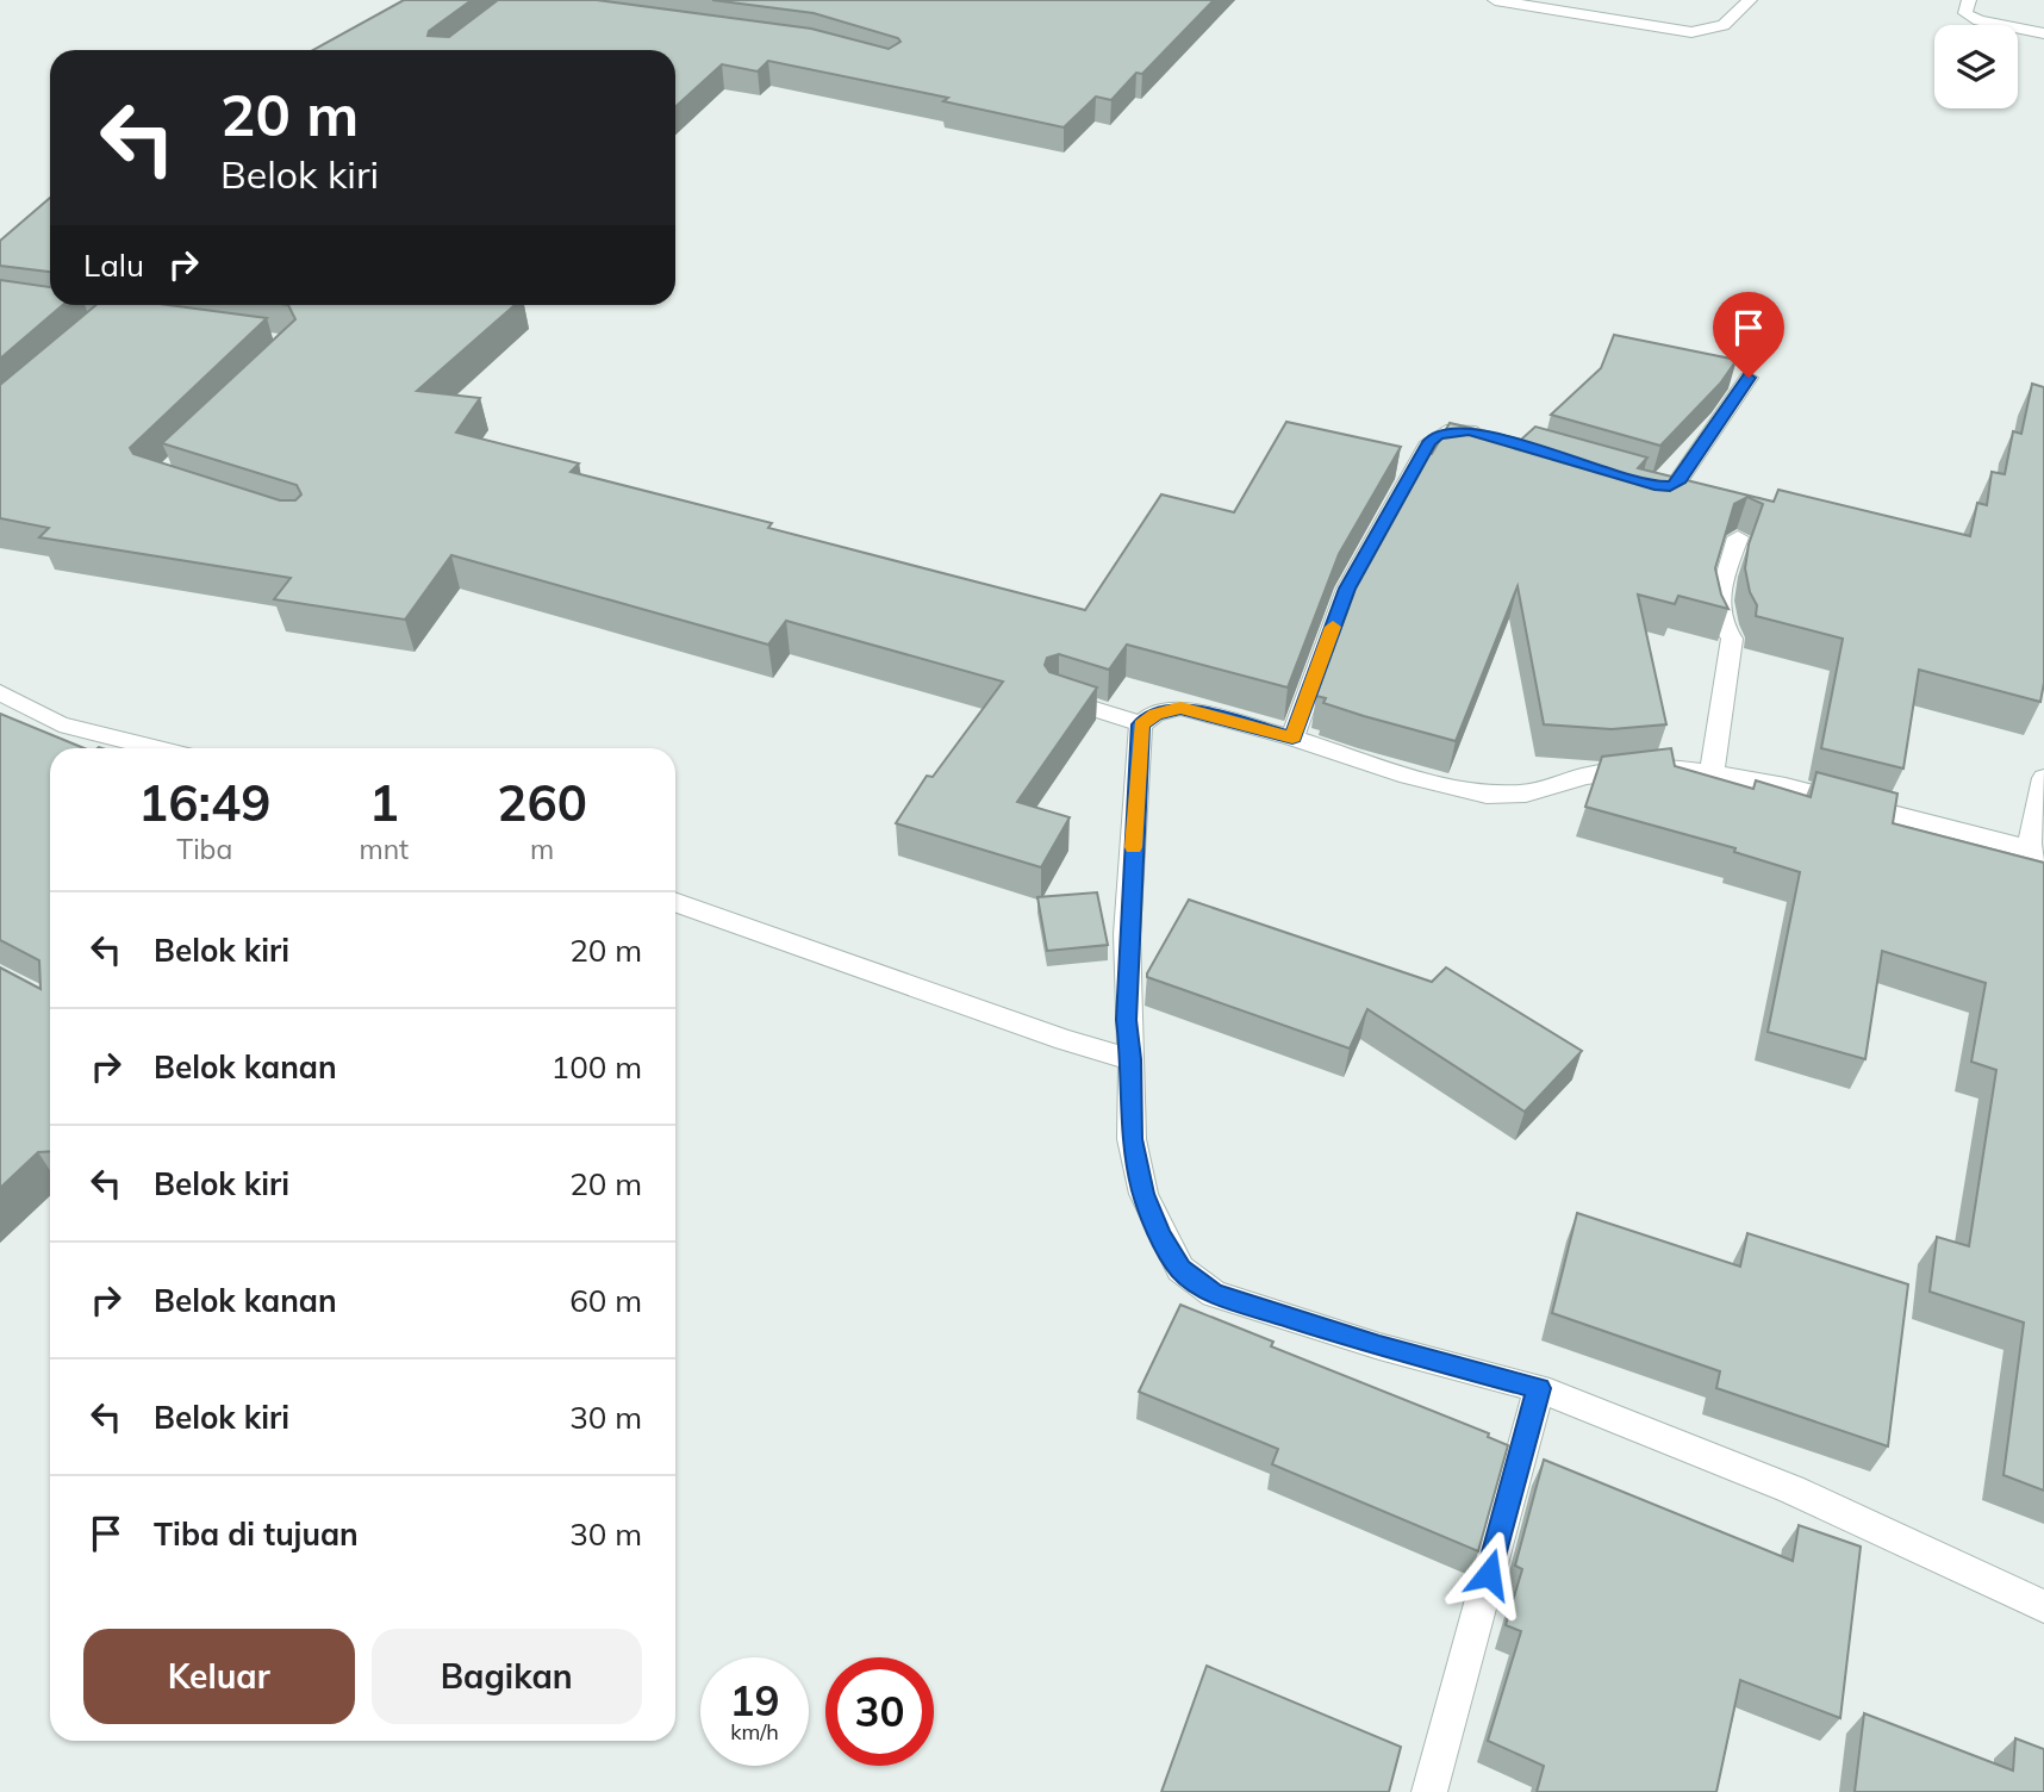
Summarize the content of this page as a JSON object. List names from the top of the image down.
{
  "page": {
    "turn": ["20 m", "Belok kiri"],
    "then": "Lalu",
    "eta": [
      "16:49",
      "Tiba",
      "1",
      "mnt",
      "260",
      "m"
    ],
    "list": [
      {
        "name": "Belok kiri",
        "value": "20 m"
      },
      {
        "name": "Belok kanan",
        "value": "100 m"
      },
      {
        "name": "Belok kiri",
        "value": "20 m"
      },
      {
        "name": "Belok kanan",
        "value": "60 m"
      },
      {
        "name": "Belok kiri",
        "value": "30 m"
      },
      {
        "name": "Tiba di tujuan",
        "value": "30 m"
      }
    ],
    "buttons": ["Keluar", "Bagikan"],
    "speed": "19 km/h",
    "limit": "30"
  }
}
